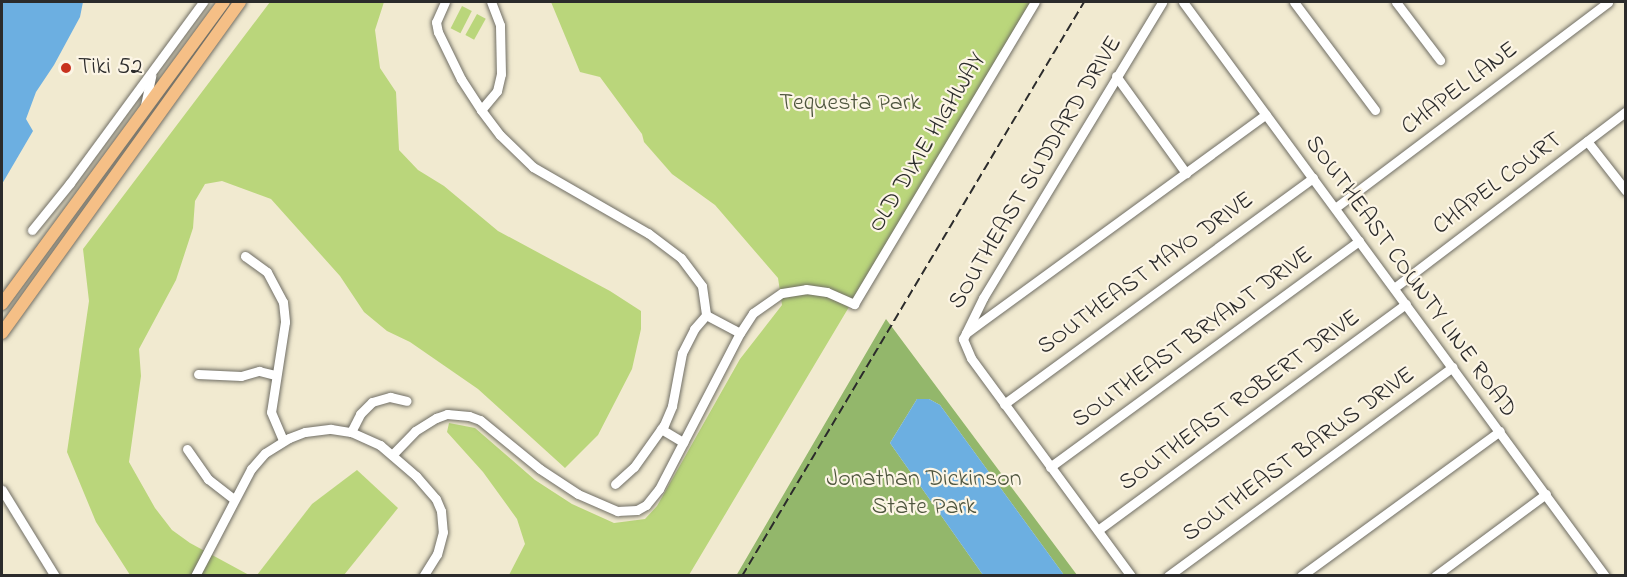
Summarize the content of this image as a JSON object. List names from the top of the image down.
{
  "streets": {
    "street": [
      "CHAPEL LANE",
      "OLD DIXIE HIGHWAY",
      "SOUTHEAST SUDDARD DRIVE",
      "CHAPEL COURT",
      "SOUTHEAST MAYO DRIVE",
      "SOUTHEAST COUNTY LINE ROAD",
      "SOUTHEAST BRYANT DRIVE",
      "SOUTHEAST ROBERT DRIVE",
      "SOUTHEAST BARUS DRIVE"
    ]
  },
  "crossings": [
    ["CHAPEL LANE", "SOUTHEAST COUNTY LINE ROAD"],
    ["CHAPEL COURT", "SOUTHEAST COUNTY LINE ROAD"],
    ["SOUTHEAST MAYO DRIVE", "SOUTHEAST COUNTY LINE ROAD"],
    ["SOUTHEAST COUNTY LINE ROAD", "SOUTHEAST BRYANT DRIVE"],
    ["SOUTHEAST COUNTY LINE ROAD", "SOUTHEAST ROBERT DRIVE"],
    ["SOUTHEAST COUNTY LINE ROAD", "SOUTHEAST BARUS DRIVE"]
  ],
  "parks": ["Tequesta Park", "Jonathan Dickinson State Park"],
  "places": ["Tiki 52"]
}
